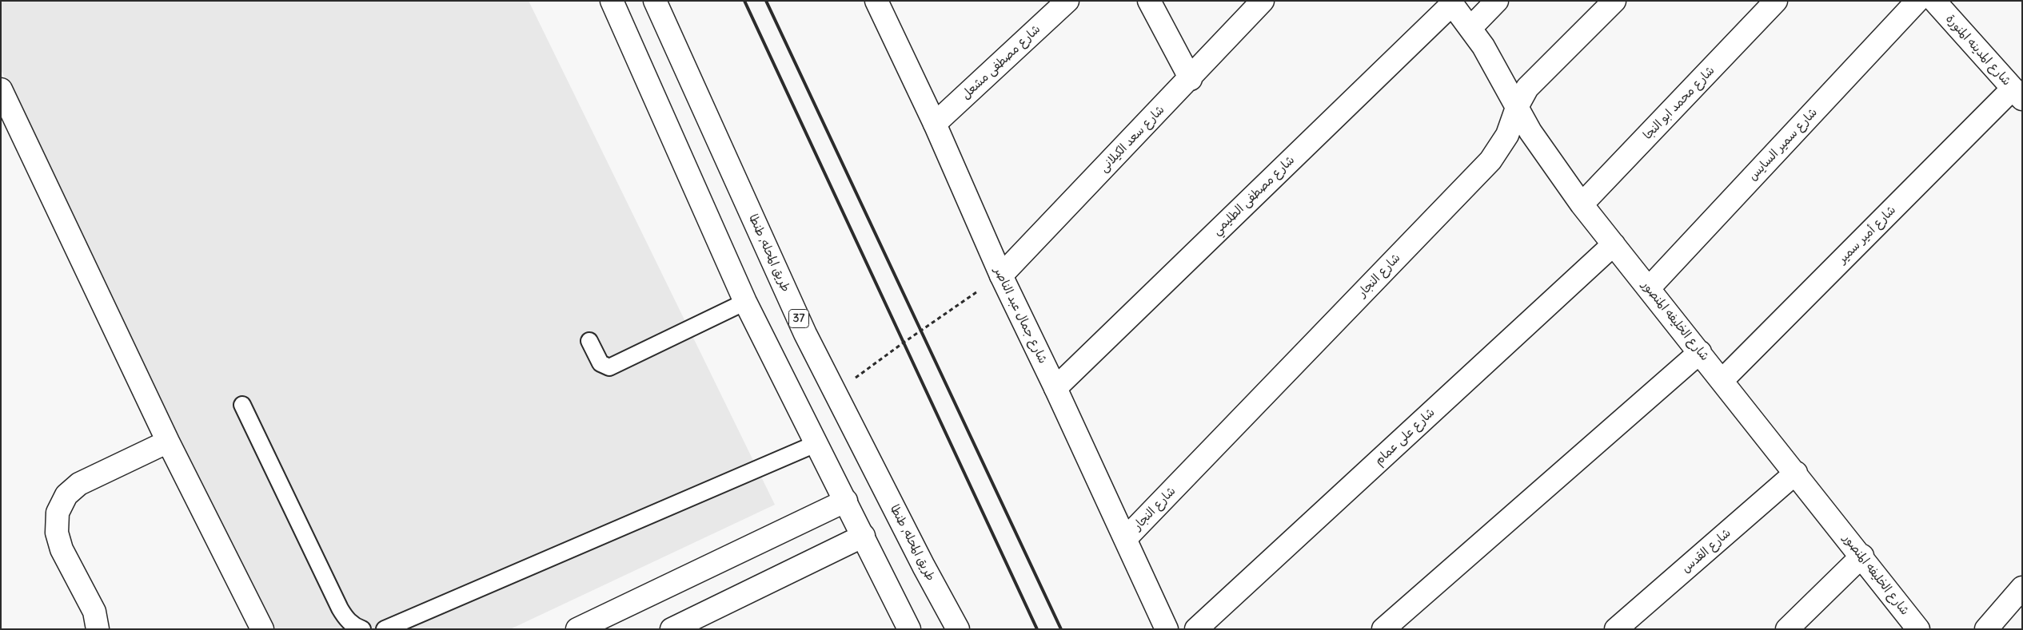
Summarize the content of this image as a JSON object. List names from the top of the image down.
{
  "streets": {
    "street": [
      "شارع المدينه المنورة",
      "شارع مصطفى مشعل",
      "شارع محمد ابو النجا",
      "شارع سعد الكيلانى",
      "شارع سمير السايس",
      "شارع مصطفى الطليمي",
      "شارع أمير سمير",
      "طريق المحله, طنطا",
      "شارع النجار",
      "شارع جمال عبد الناصر",
      "37",
      "شارع الخليفه المنصور",
      "شارع على عمام",
      "شارع القدس"
    ]
  },
  "crossings": [
    ["شارع المدينه المنورة", "شارع أمير سمير"],
    ["شارع مصطفى مشعل", "شارع جمال عبد الناصر"],
    ["شارع محمد ابو النجا", "شارع الخليفه المنصور"],
    ["شارع سعد الكيلانى", "شارع جمال عبد الناصر"],
    ["شارع سمير السايس", "شارع الخليفه المنصور"],
    ["شارع مصطفى الطليمي", "شارع جمال عبد الناصر"],
    ["شارع مصطفى الطليمي", "شارع الخليفه المنصور"],
    ["شارع أمير سمير", "شارع الخليفه المنصور"],
    ["شارع النجار", "شارع جمال عبد الناصر"],
    ["شارع النجار", "شارع الخليفه المنصور"],
    ["شارع الخليفه المنصور", "شارع على عمام"],
    ["شارع الخليفه المنصور", "شارع القدس"]
  ]
}
